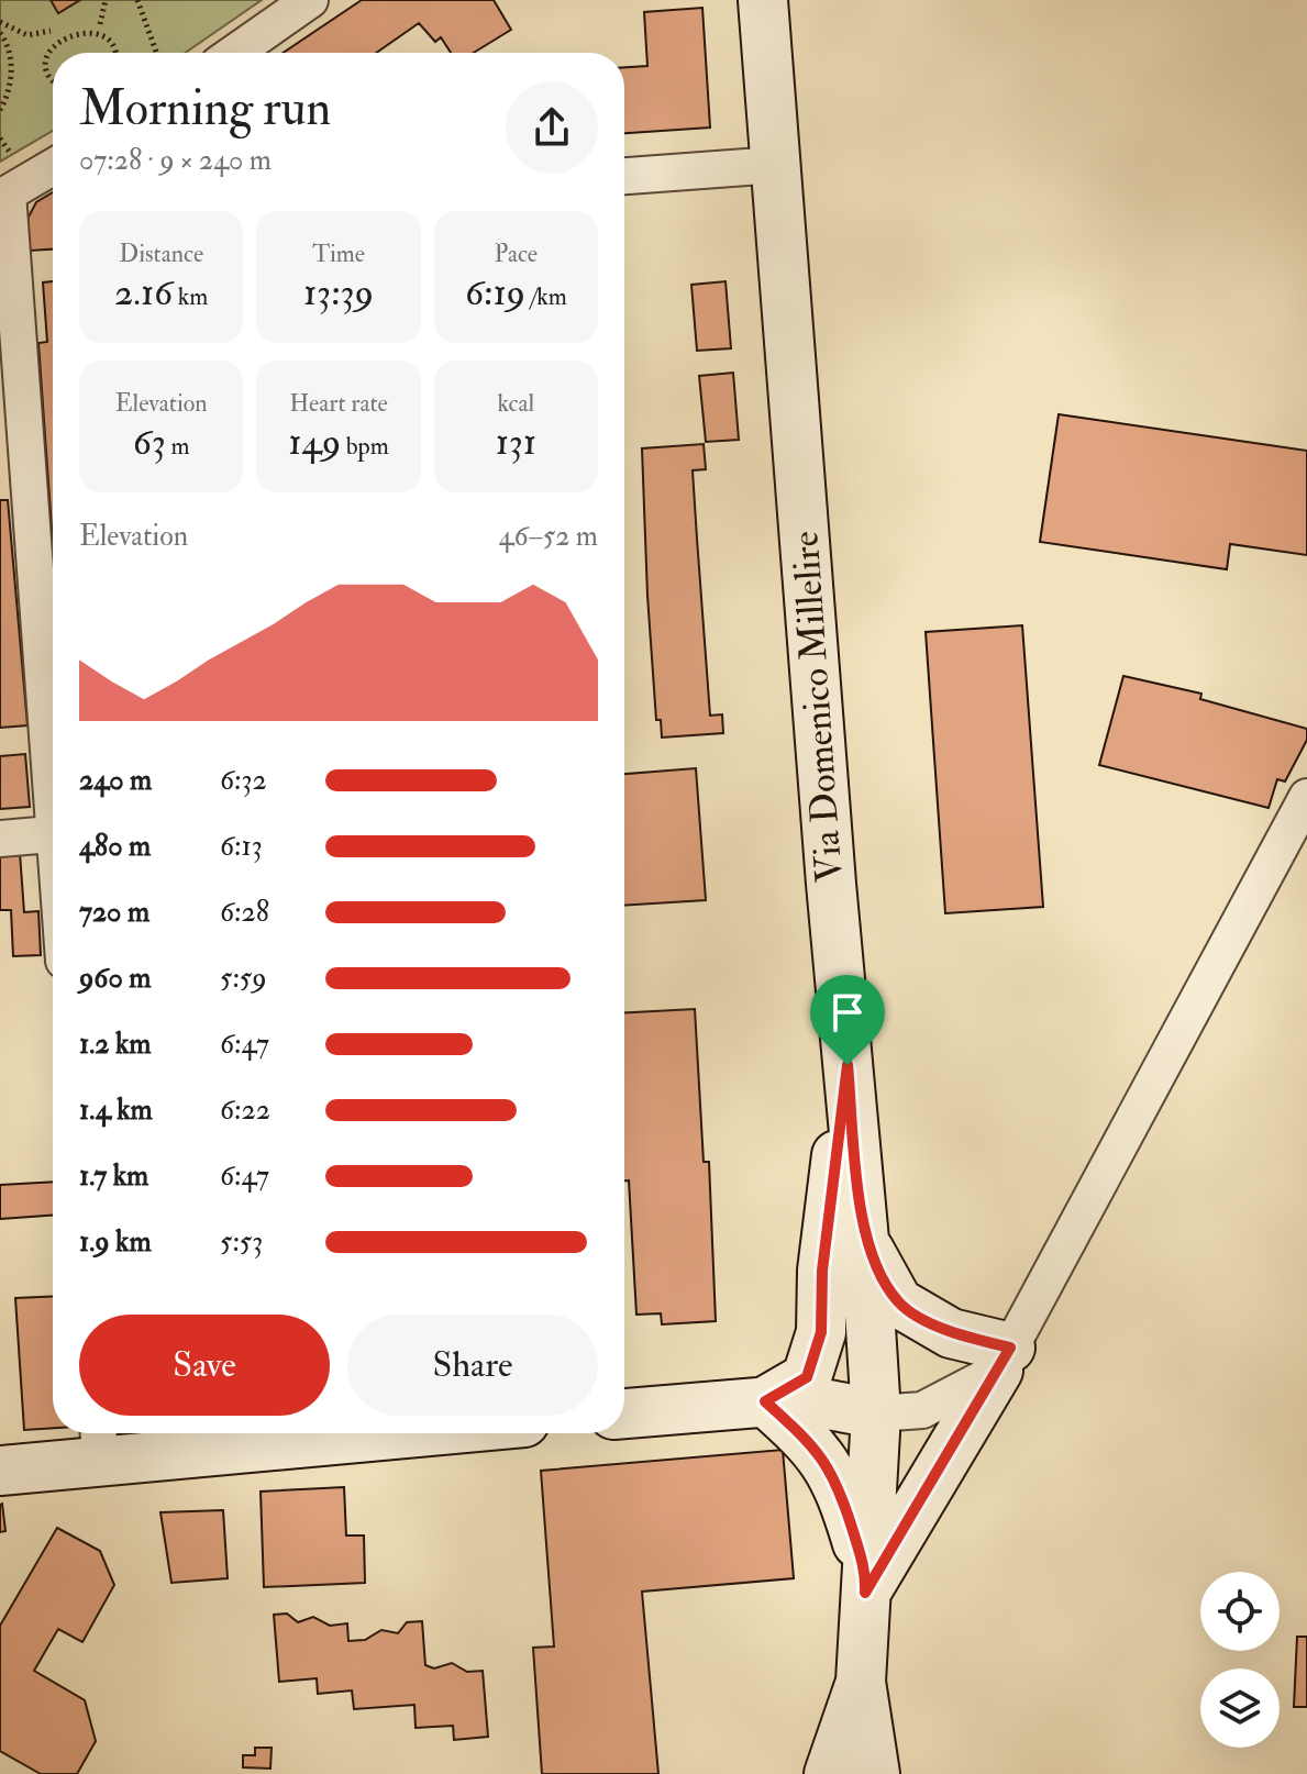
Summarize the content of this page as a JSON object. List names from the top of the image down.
{
  "streets": {
    "main road": ["Via Domenico Millelire"]
  },
  "page": {
    "heading": ["Morning run", "07:28 · 9 × 240 m"],
    "stats": [
      ["Distance", "2.16 km"],
      ["Time", "13:39"],
      ["Pace", "6:19 /km"],
      ["Elevation", "63 m"],
      ["Heart rate", "149 bpm"],
      ["kcal", "131"]
    ],
    "chart": ["Elevation", "46–52 m"],
    "list": [
      {
        "name": "240 m",
        "note": "6:32"
      },
      {
        "name": "480 m",
        "note": "6:13"
      },
      {
        "name": "720 m",
        "note": "6:28"
      },
      {
        "name": "960 m",
        "note": "5:59"
      },
      {
        "name": "1.2 km",
        "note": "6:47"
      },
      {
        "name": "1.4 km",
        "note": "6:22"
      },
      {
        "name": "1.7 km",
        "note": "6:47"
      },
      {
        "name": "1.9 km",
        "note": "5:53"
      }
    ],
    "buttons": ["Save", "Share"]
  }
}
